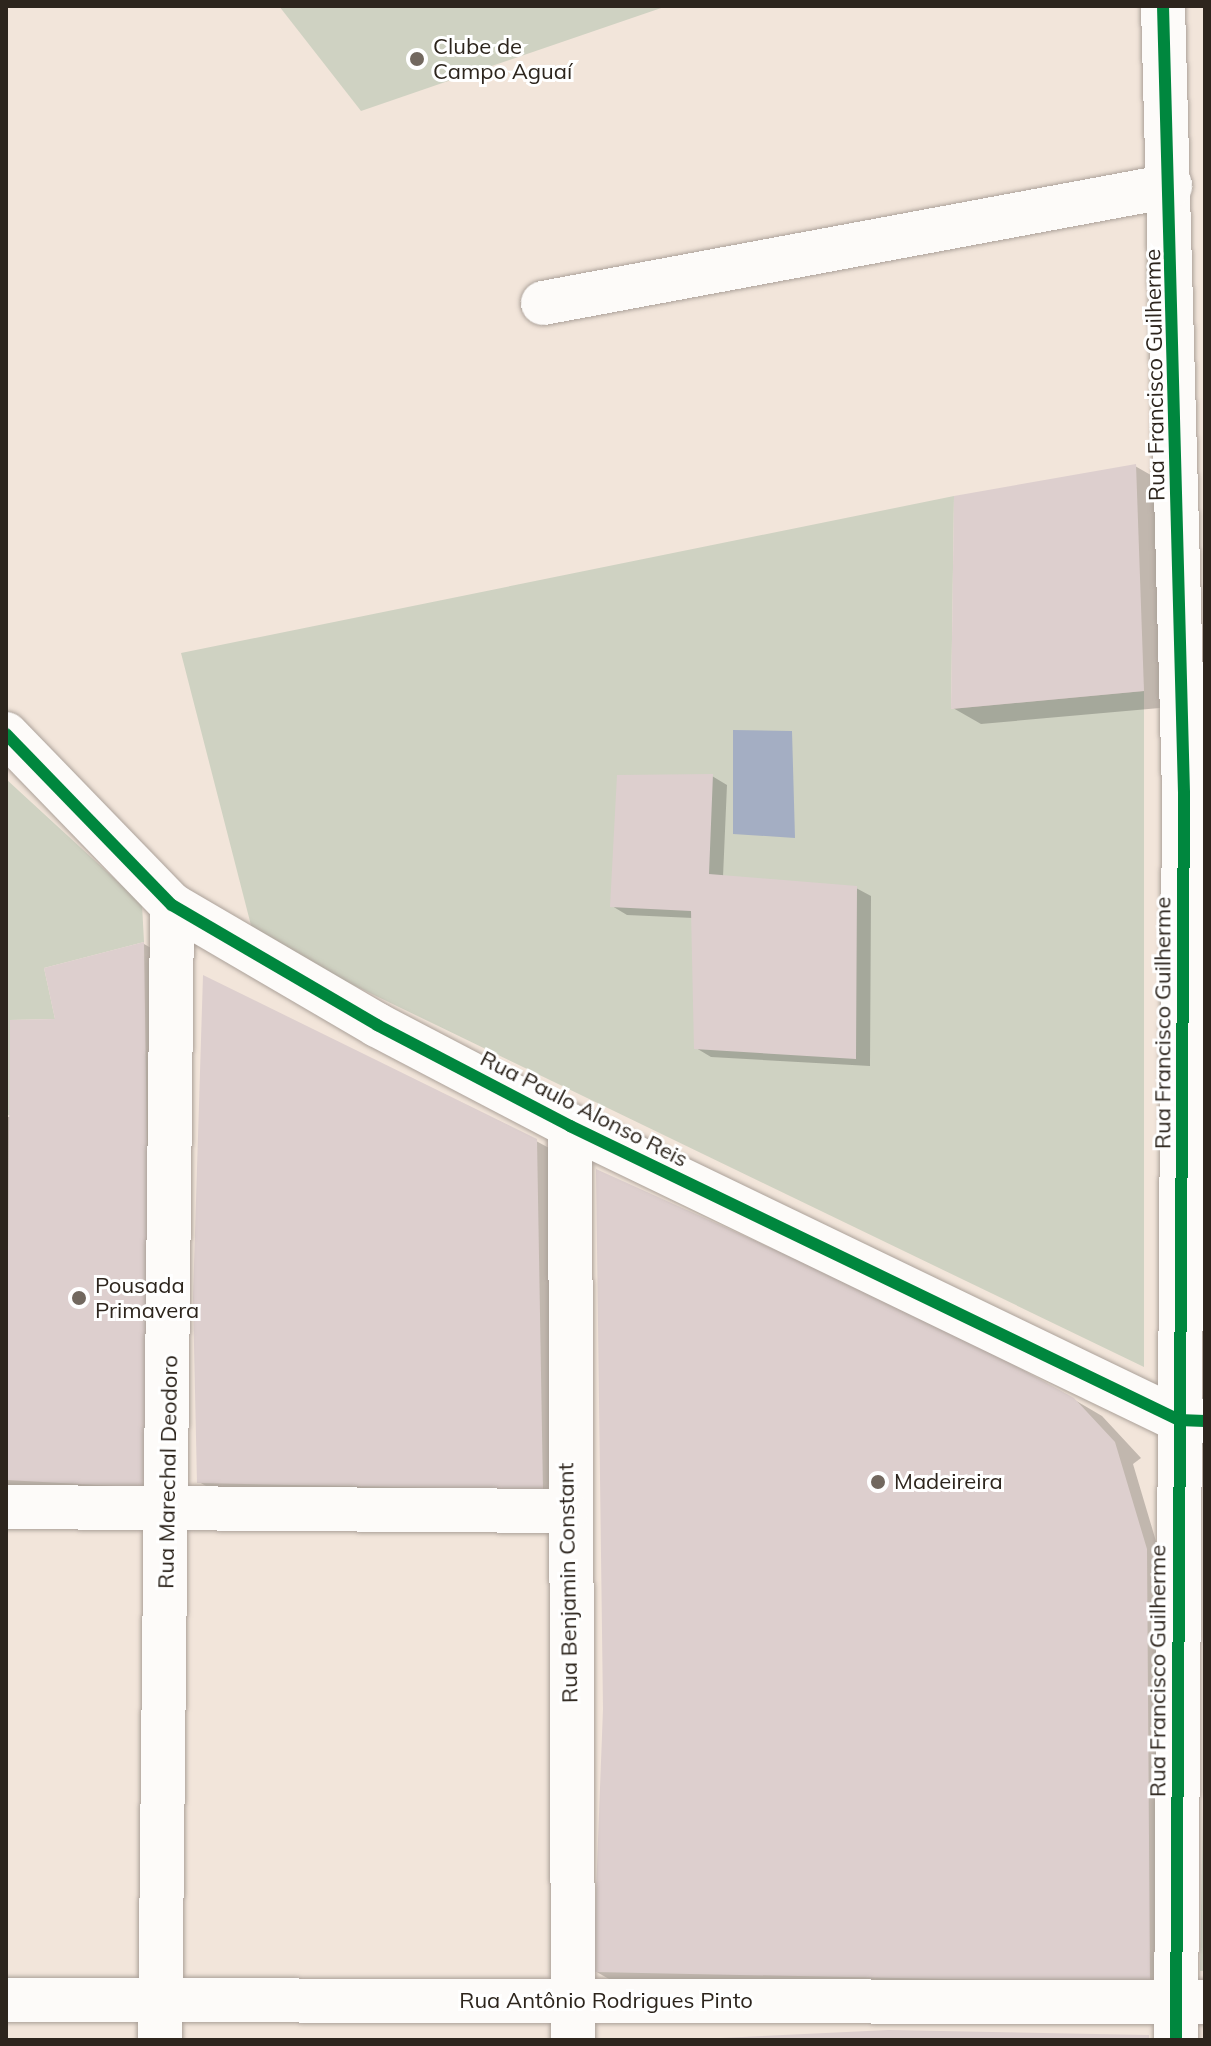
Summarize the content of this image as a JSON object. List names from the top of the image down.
{
  "streets": {
    "street": [
      "Rua Francisco Guilherme",
      "Rua Paulo Alonso Reis",
      "Rua Marechal Deodoro",
      "Rua Benjamin Constant",
      "Rua Antônio Rodrigues Pinto"
    ]
  },
  "crossings": [
    ["Rua Francisco Guilherme", "Rua Paulo Alonso Reis"],
    ["Rua Francisco Guilherme", "Rua Antônio Rodrigues Pinto"],
    ["Rua Paulo Alonso Reis", "Rua Marechal Deodoro"],
    ["Rua Paulo Alonso Reis", "Rua Benjamin Constant"],
    ["Rua Marechal Deodoro", "Rua Antônio Rodrigues Pinto"],
    ["Rua Benjamin Constant", "Rua Antônio Rodrigues Pinto"]
  ],
  "places": ["Clube de Campo Aguaí", "Pousada Primavera", "Madeireira"]
}
